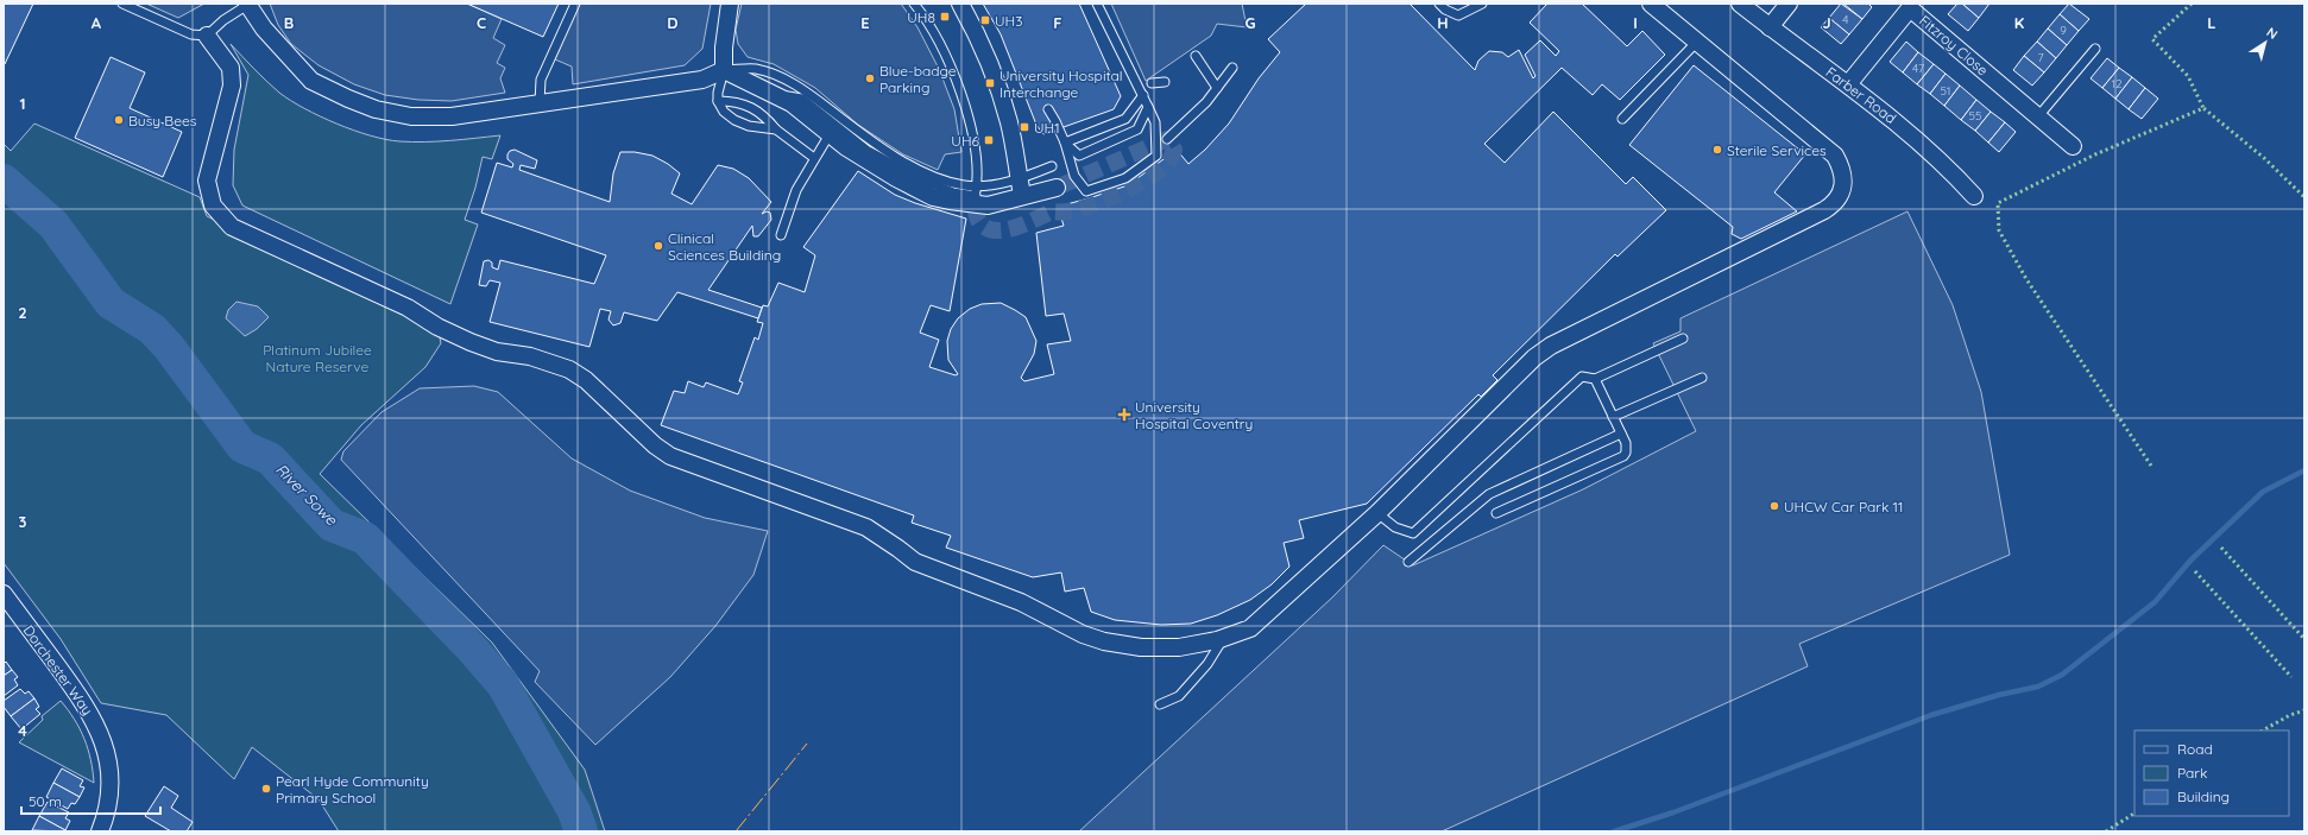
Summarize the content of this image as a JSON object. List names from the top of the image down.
{
  "streets": {
    "street": ["Fitzroy Close", "Farber Road", "Dorchester Way"]
  },
  "crossings": [
    ["Fitzroy Close", "Farber Road"]
  ],
  "water": ["River Sowe"],
  "parks": ["Platinum Jubilee Nature Reserve"],
  "places": {
    "transit": [
      "UH8",
      "UH3",
      "University Hospital Interchange",
      "UH1",
      "UH6"
    ],
    "other": [
      "Blue-badge Parking",
      "Busy Bees",
      "Sterile Services",
      "Clinical Sciences Building",
      "UHCW Car Park 11",
      "Pearl Hyde Community Primary School"
    ],
    "health": ["University Hospital Coventry"]
  },
  "house_numbers": [
    "4",
    "9",
    "7",
    "47",
    "12",
    "51",
    "55"
  ],
  "legend": ["Road", "Park", "Building"],
  "scale_bar": "50 m",
  "north": "top right",
  "grid": {
    "columns": [
      "A",
      "B",
      "C",
      "D",
      "E",
      "F",
      "G",
      "H",
      "I",
      "J",
      "K",
      "L"
    ],
    "rows": [
      "1",
      "2",
      "3",
      "4"
    ]
  }
}
